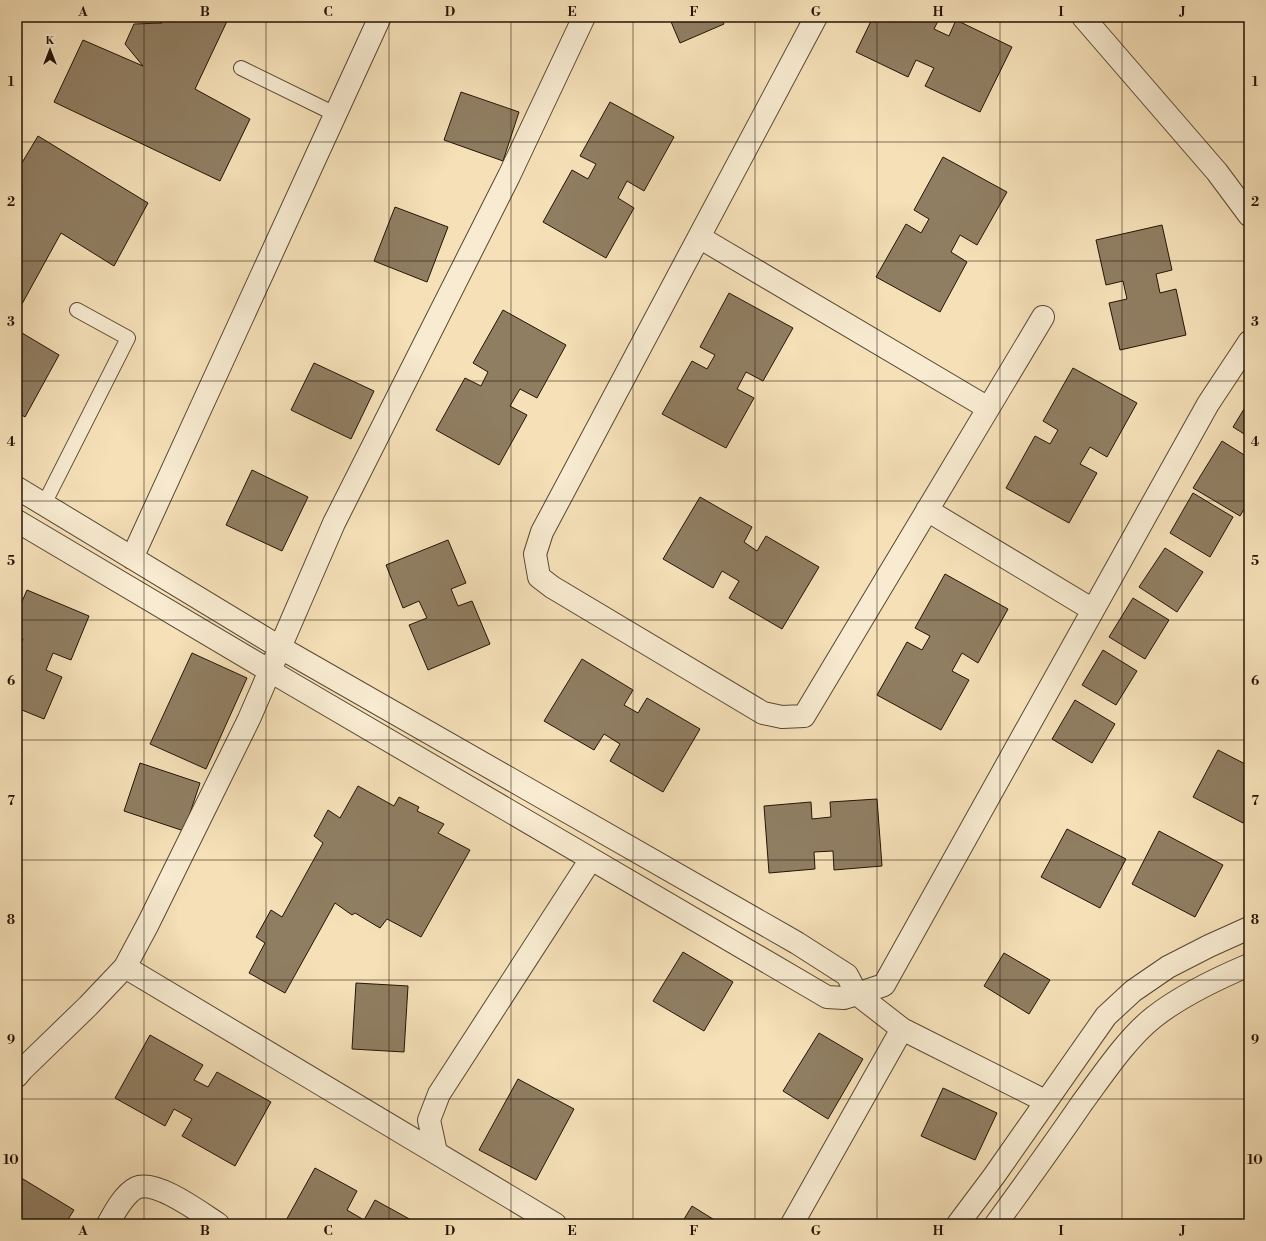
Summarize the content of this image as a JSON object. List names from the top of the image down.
{
  "north": "top",
  "grid": {
    "columns": [
      "A",
      "B",
      "C",
      "D",
      "E",
      "F",
      "G",
      "H",
      "I",
      "J"
    ],
    "rows": [
      "1",
      "2",
      "3",
      "4",
      "5",
      "6",
      "7",
      "8",
      "9",
      "10"
    ]
  }
}
